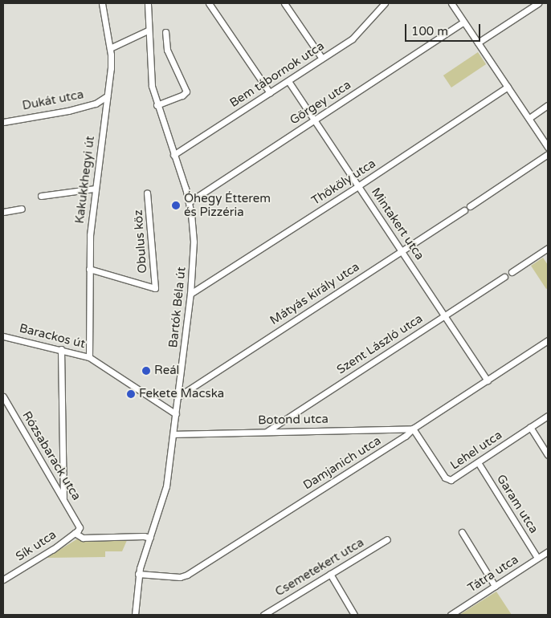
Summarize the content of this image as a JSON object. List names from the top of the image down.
{
  "streets": {
    "street": [
      "Bem tábornok utca",
      "Dukát utca",
      "Görgey utca",
      "Kakukkhegyi út",
      "Thököly utca",
      "Mintakert utca",
      "Obulus köz",
      "Mátyás király utca",
      "Bartók Béla út",
      "Barackos út",
      "Szent László utca",
      "Botond utca",
      "Lehel utca",
      "Rózsabarack utca",
      "Damjanich utca",
      "Garam utca",
      "Sík utca",
      "Csemetekert utca",
      "Tátra utca"
    ]
  },
  "crossings": [
    ["Bem tábornok utca", "Mintakert utca"],
    ["Bem tábornok utca", "Bartók Béla út"],
    ["Dukát utca", "Kakukkhegyi út"],
    ["Görgey utca", "Mintakert utca"],
    ["Görgey utca", "Bartók Béla út"],
    ["Kakukkhegyi út", "Obulus köz"],
    ["Kakukkhegyi út", "Barackos út"],
    ["Thököly utca", "Mintakert utca"],
    ["Thököly utca", "Bartók Béla út"],
    ["Mintakert utca", "Mátyás király utca"],
    ["Mintakert utca", "Szent László utca"],
    ["Mintakert utca", "Damjanich utca"],
    ["Mátyás király utca", "Bartók Béla út"],
    ["Bartók Béla út", "Barackos út"],
    ["Bartók Béla út", "Botond utca"],
    ["Bartók Béla út", "Damjanich utca"],
    ["Szent László utca", "Botond utca"],
    ["Botond utca", "Lehel utca"],
    ["Botond utca", "Damjanich utca"],
    ["Lehel utca", "Damjanich utca"],
    ["Lehel utca", "Garam utca"],
    ["Rózsabarack utca", "Sík utca"],
    ["Garam utca", "Tátra utca"]
  ],
  "places": ["Óhegy Étterem és Pizzéria", "Reál", "Fekete Macska"],
  "scale_bar": "100 m"
}
